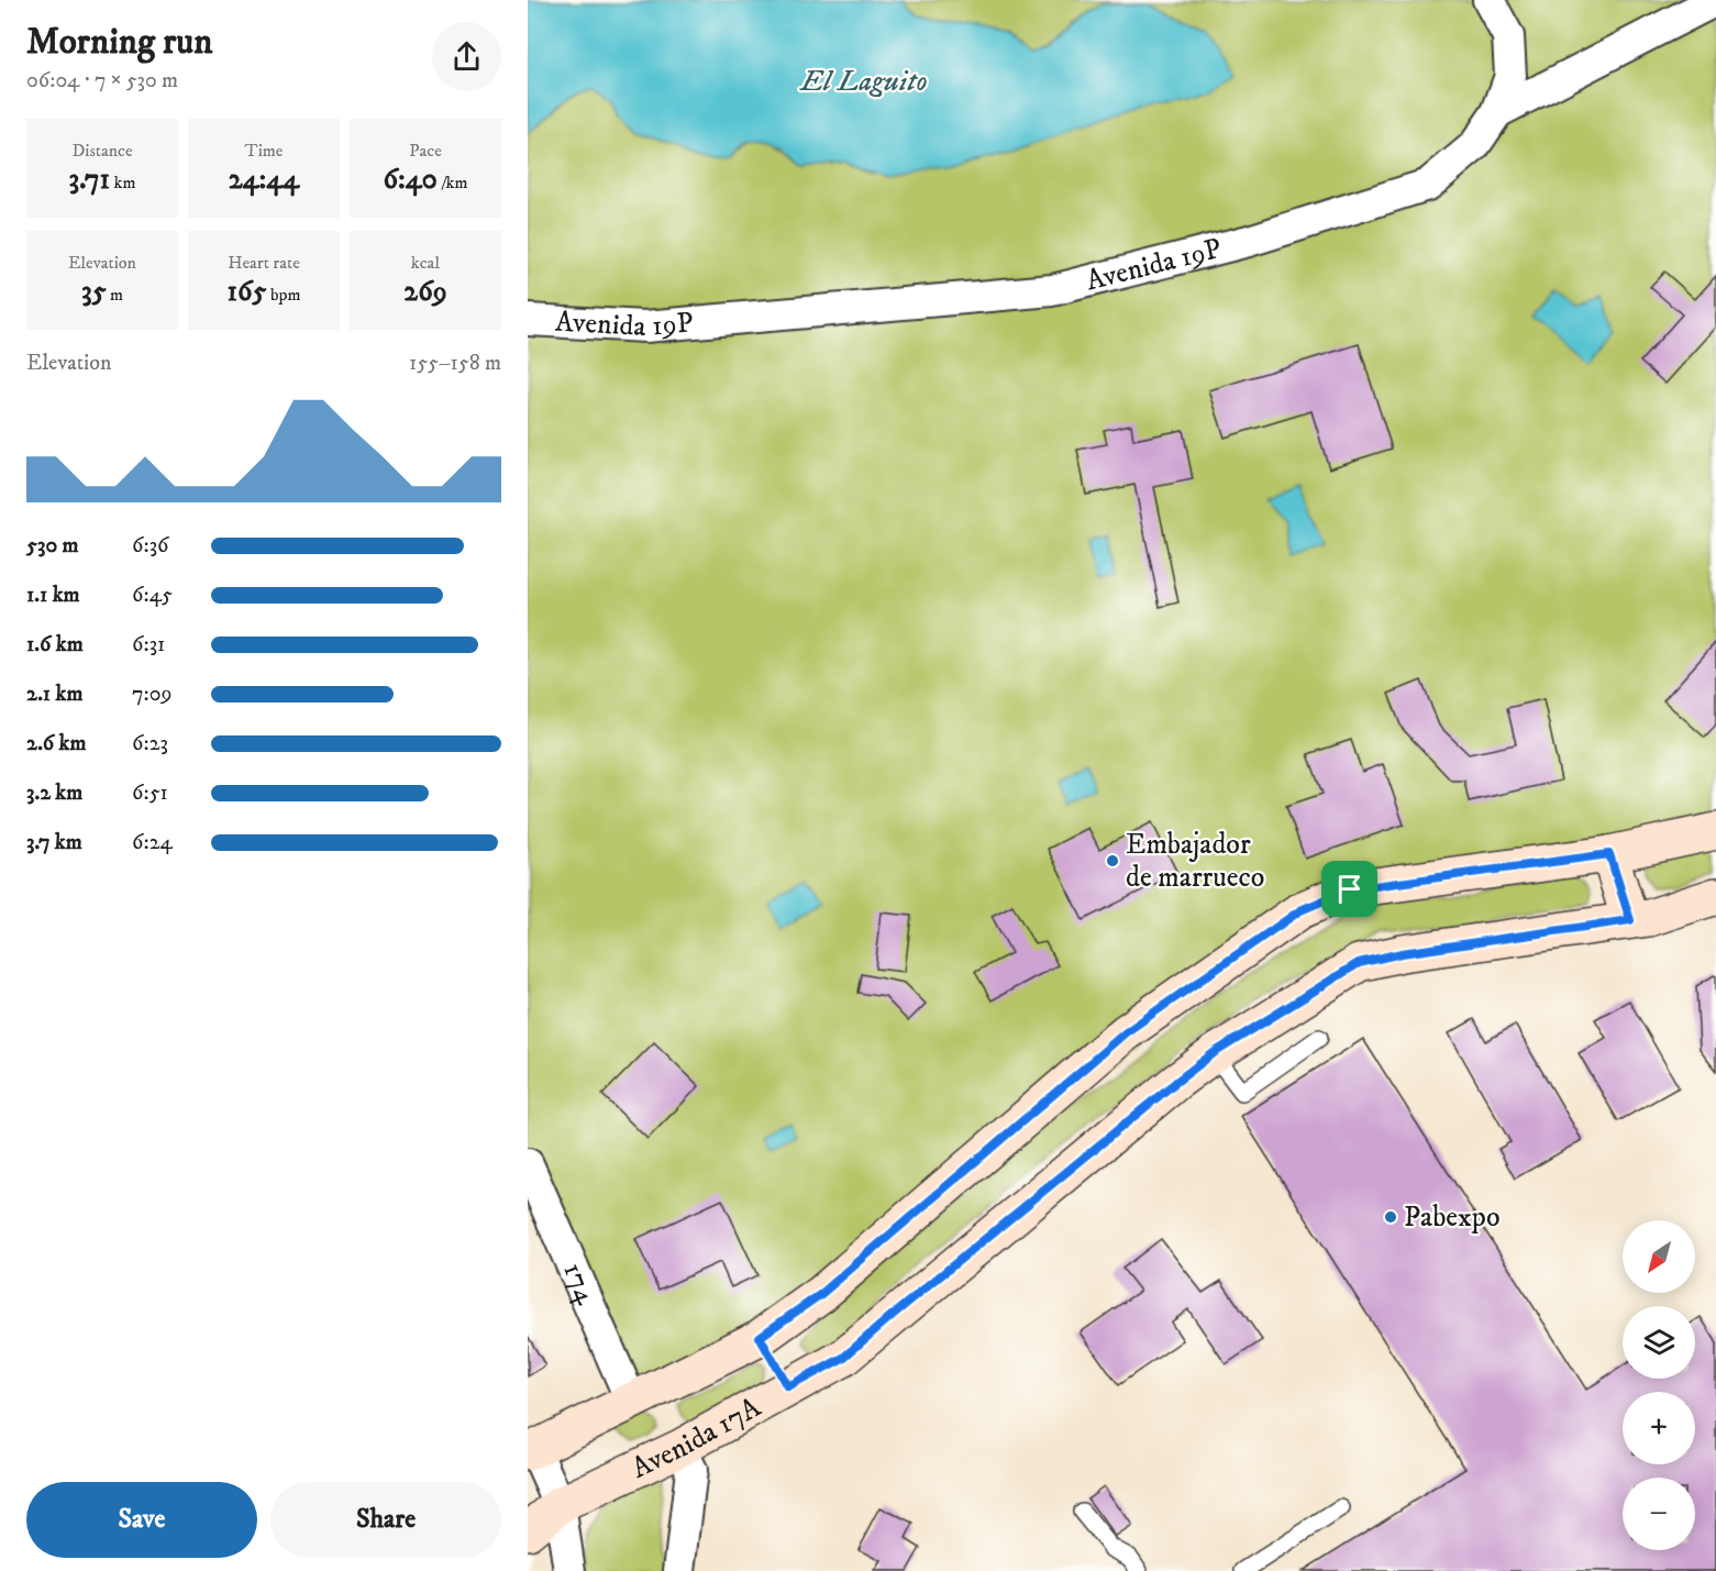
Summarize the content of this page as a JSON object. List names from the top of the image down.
{
  "streets": {
    "main road": ["Avenida 17A"],
    "street": ["Avenida 19P", "174"]
  },
  "crossings": [
    ["174", "Avenida 17A"]
  ],
  "water": ["El Laguito"],
  "places": ["Embajador de marrueco", "Pabexpo"],
  "north": "bottom left",
  "page": {
    "heading": ["Morning run", "06:04 · 7 × 530 m"],
    "stats": [
      ["Distance", "3.71 km"],
      ["Time", "24:44"],
      ["Pace", "6:40 /km"],
      ["Elevation", "35 m"],
      ["Heart rate", "165 bpm"],
      ["kcal", "269"]
    ],
    "chart": ["Elevation", "155–158 m"],
    "list": [
      {
        "name": "530 m",
        "note": "6:36"
      },
      {
        "name": "1.1 km",
        "note": "6:45"
      },
      {
        "name": "1.6 km",
        "note": "6:31"
      },
      {
        "name": "2.1 km",
        "note": "7:09"
      },
      {
        "name": "2.6 km",
        "note": "6:23"
      },
      {
        "name": "3.2 km",
        "note": "6:51"
      },
      {
        "name": "3.7 km",
        "note": "6:24"
      }
    ],
    "map_buttons": ["+", "−"],
    "buttons": ["Save", "Share"]
  }
}
